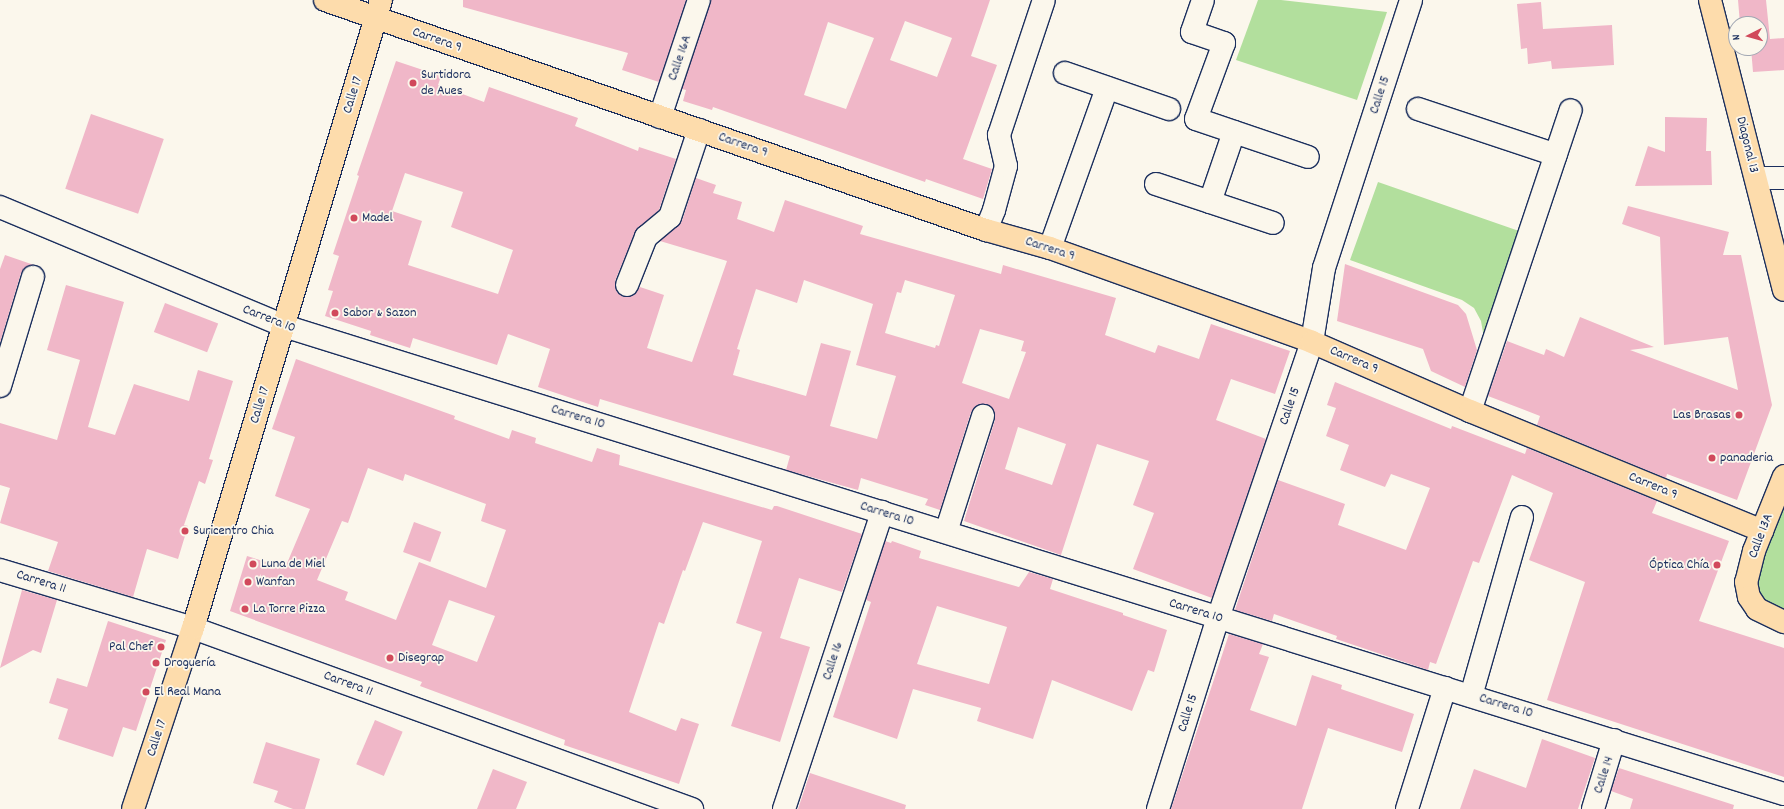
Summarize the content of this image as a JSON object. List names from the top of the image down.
{
  "streets": {
    "main road": [
      "Carrera 9",
      "Calle 17",
      "Diagonal 13",
      "Calle 13A"
    ],
    "street": [
      "Calle 16A",
      "Calle 15",
      "Carrera 10",
      "Carrera 11",
      "Calle 16",
      "Calle 14"
    ]
  },
  "crossings": [
    ["Carrera 9", "Calle 16A"],
    ["Carrera 9", "Calle 17"],
    ["Carrera 9", "Calle 15"],
    ["Carrera 9", "Calle 13A"],
    ["Calle 17", "Carrera 10"],
    ["Calle 17", "Carrera 11"],
    ["Calle 15", "Carrera 10"],
    ["Carrera 10", "Calle 16"],
    ["Carrera 10", "Calle 14"]
  ],
  "places": [
    "Surtidora de Aues",
    "Madel",
    "Sabor & Sazon",
    "Las Brasas",
    "panaderia",
    "Suricentro Chia",
    "Luna de Miel",
    "Óptica Chía",
    "Wanfan",
    "La Torre Pizza",
    "Pal Chef",
    "Disegrap",
    "Droguería",
    "El Real Mana"
  ],
  "north": "left"
}
